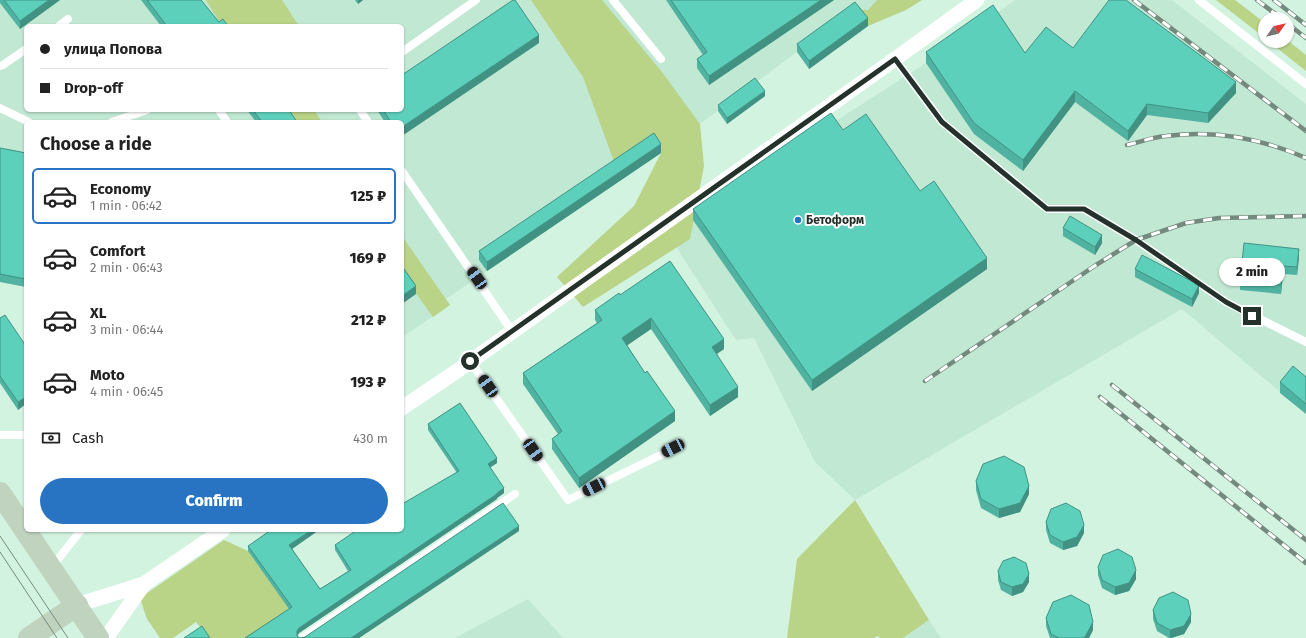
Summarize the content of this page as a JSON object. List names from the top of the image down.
{
  "places": ["Бетоформ"],
  "north": "top right",
  "page": {
    "banner": ["улица Попова", "Drop-off"],
    "heading": "Choose a ride",
    "list": [
      {
        "name": "Economy",
        "note": "1 min · 06:42",
        "value": "125 ₽"
      },
      {
        "name": "Comfort",
        "note": "2 min · 06:43",
        "value": "169 ₽"
      },
      {
        "name": "XL",
        "note": "3 min · 06:44",
        "value": "212 ₽"
      },
      {
        "name": "Moto",
        "note": "4 min · 06:45",
        "value": "193 ₽"
      }
    ],
    "bubble": "2 min",
    "pay": ["Cash", "430 m"],
    "buttons": "Confirm"
  }
}
